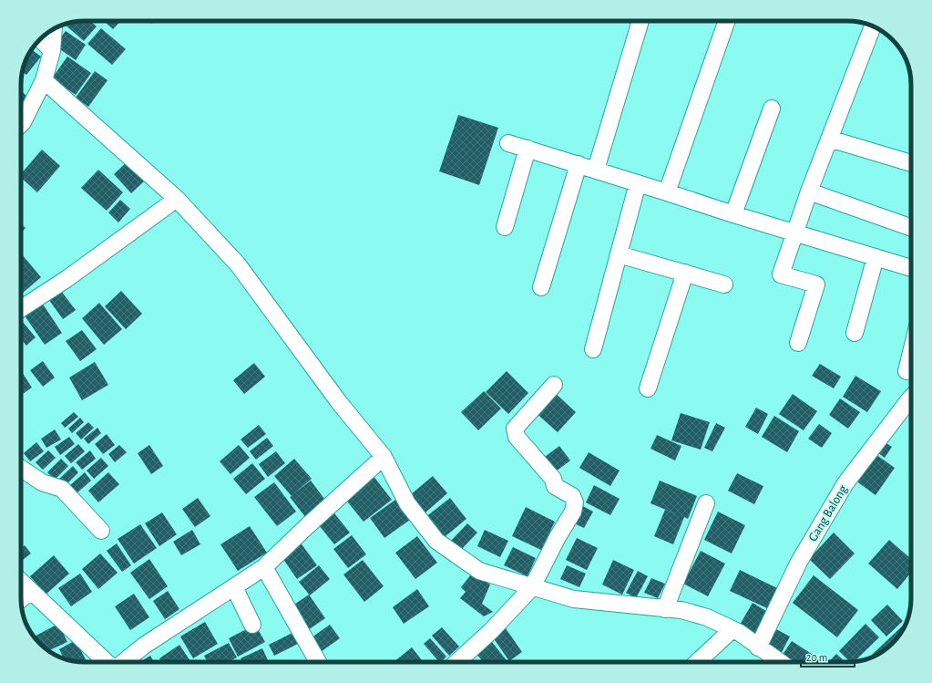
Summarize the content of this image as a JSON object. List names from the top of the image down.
{
  "streets": {
    "street": ["Gang Balong"]
  },
  "scale_bar": "20 m"
}
